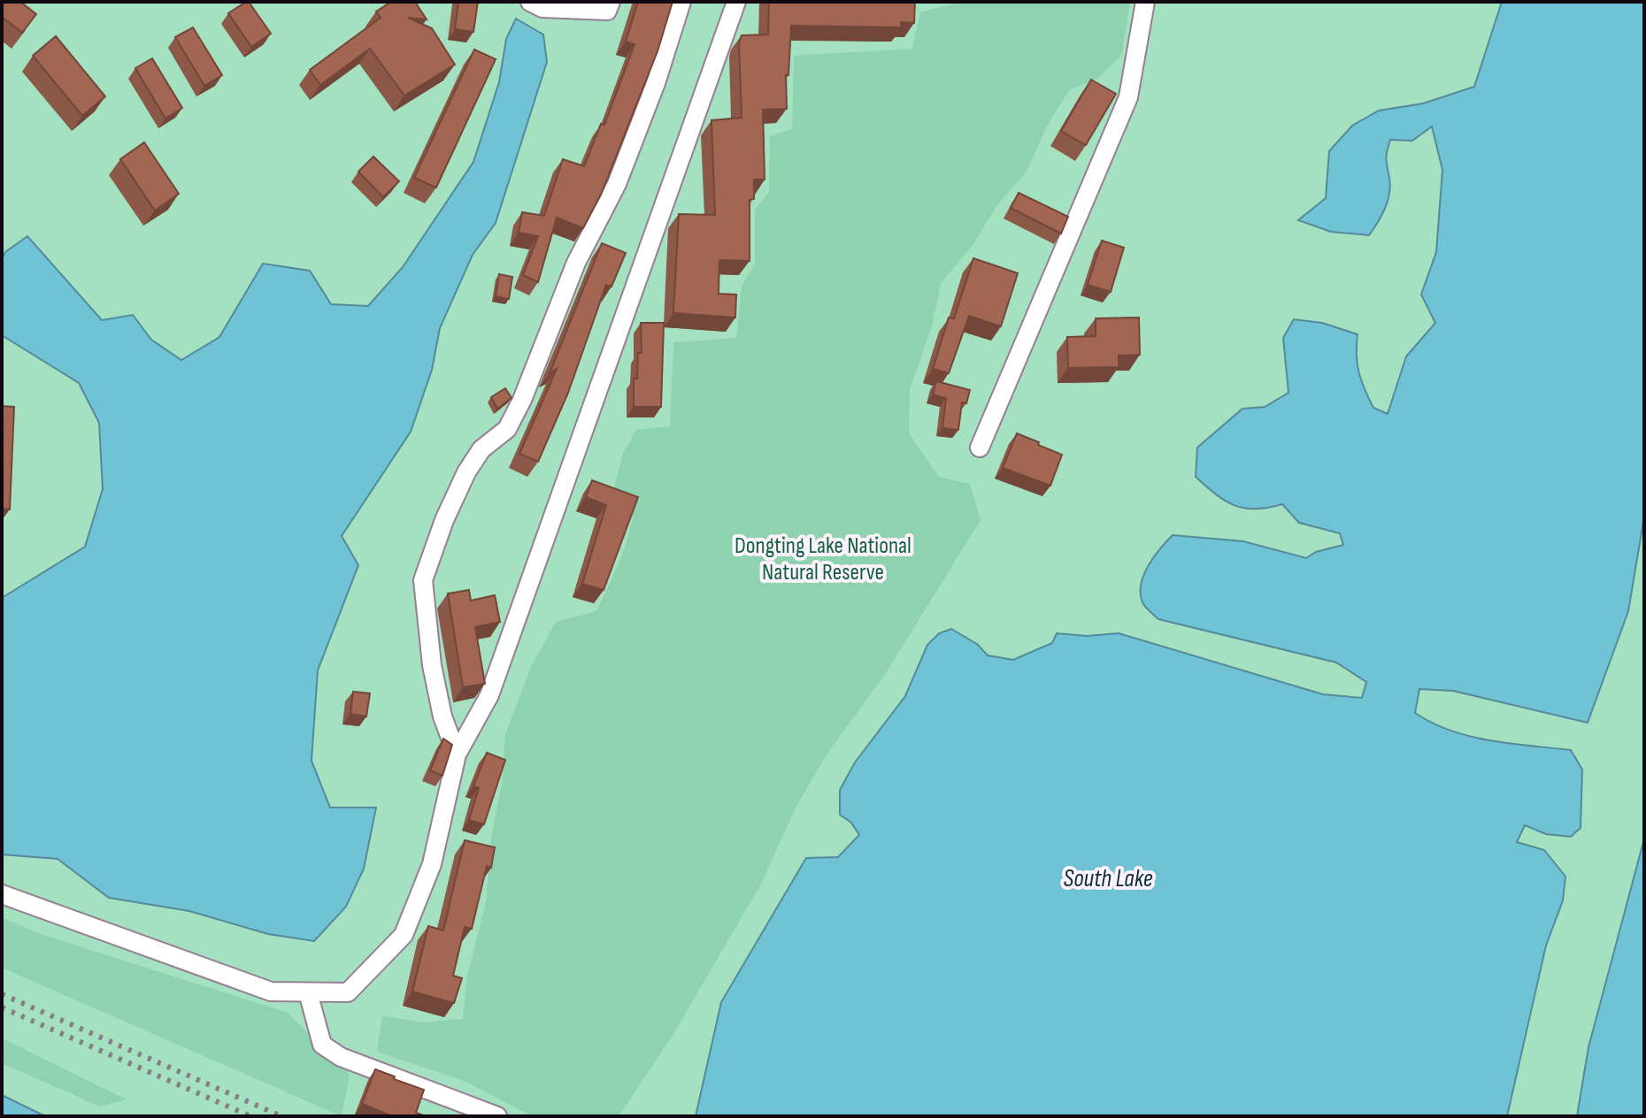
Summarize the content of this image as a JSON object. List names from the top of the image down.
{
  "water": ["South Lake"],
  "parks": ["Dongting Lake National Natural Reserve"]
}
